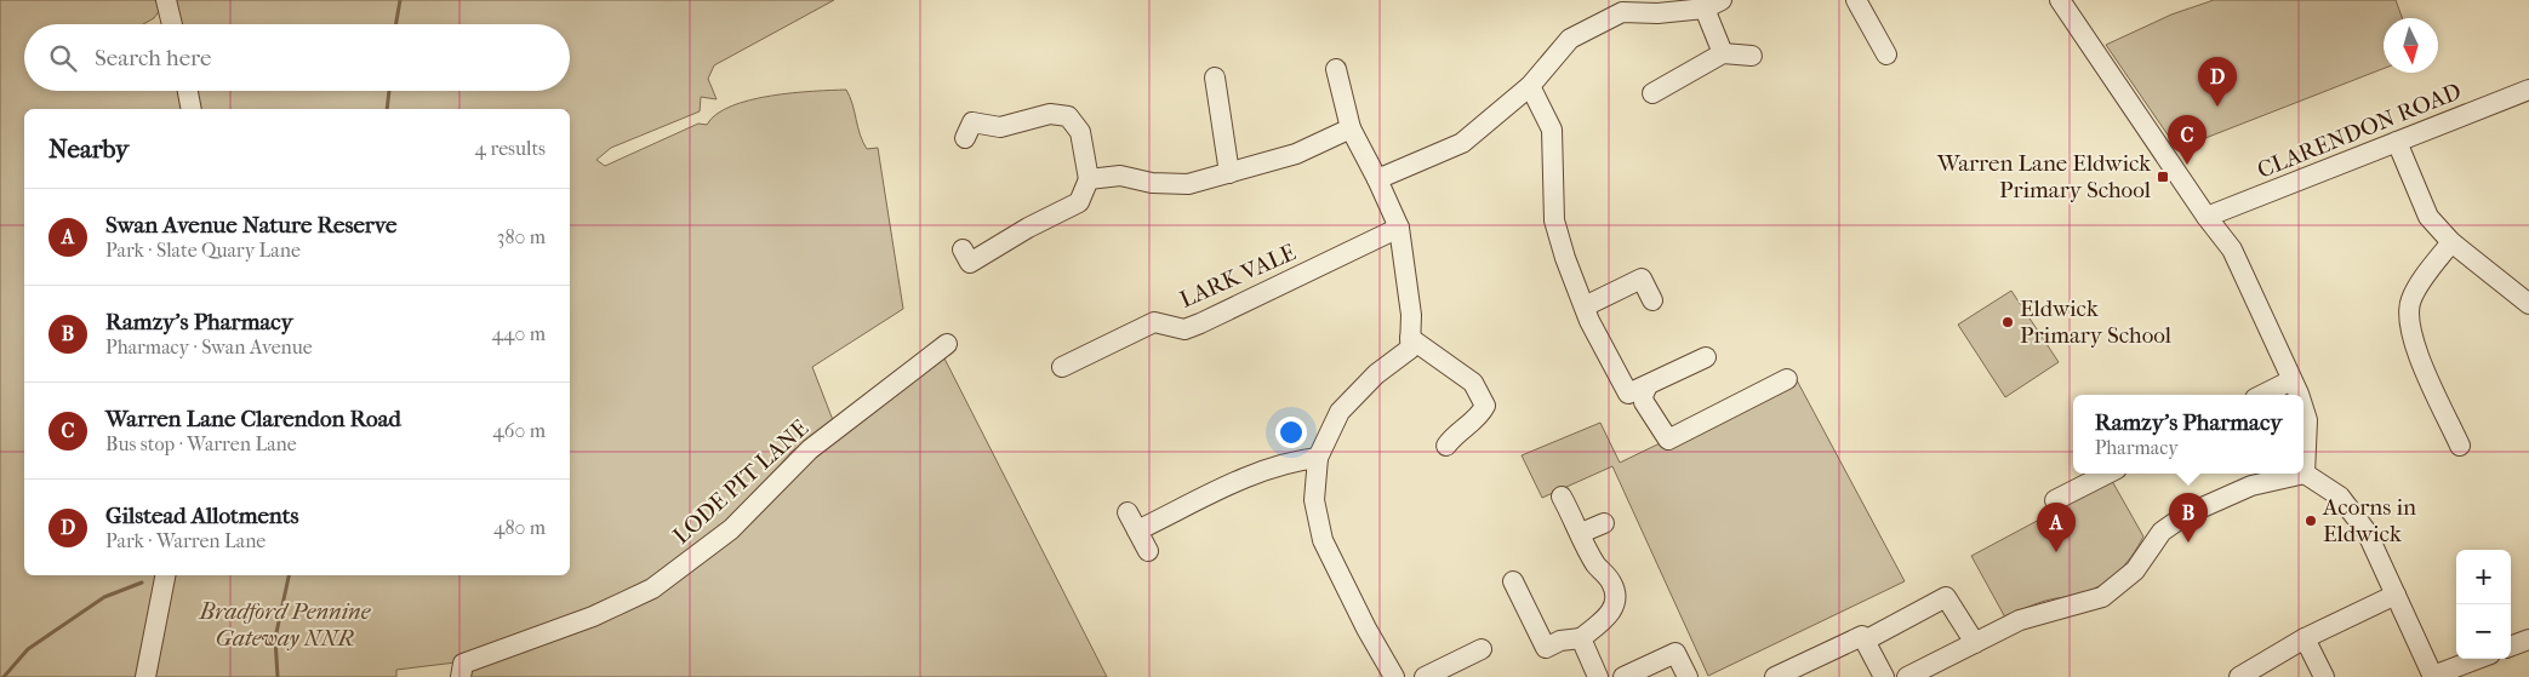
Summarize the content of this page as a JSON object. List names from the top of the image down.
{
  "streets": {
    "street": ["CLARENDON ROAD", "LARK VALE", "LODE PIT LANE"]
  },
  "parks": ["Bradford Pennine Gateway NNR"],
  "places": {
    "transit": ["Warren Lane Eldwick Primary School"],
    "other": ["Eldwick Primary School", "Acorns in Eldwick"]
  },
  "north": "bottom",
  "page": {
    "search": "Search here",
    "pins": [
      "D",
      "C",
      "B",
      "A"
    ],
    "heading": ["Nearby", "4 results"],
    "list": [
      {
        "mark": "A",
        "name": "Swan Avenue Nature Reserve",
        "note": "Park · Slate Quary Lane",
        "value": "380 m"
      },
      {
        "mark": "B",
        "name": "Ramzy's Pharmacy",
        "note": "Pharmacy · Swan Avenue",
        "value": "440 m"
      },
      {
        "mark": "C",
        "name": "Warren Lane Clarendon Road",
        "note": "Bus stop · Warren Lane",
        "value": "460 m"
      },
      {
        "mark": "D",
        "name": "Gilstead Allotments",
        "note": "Park · Warren Lane",
        "value": "480 m"
      }
    ],
    "popup": ["Ramzy's Pharmacy", "Pharmacy"],
    "map_buttons": ["+", "−"]
  }
}
